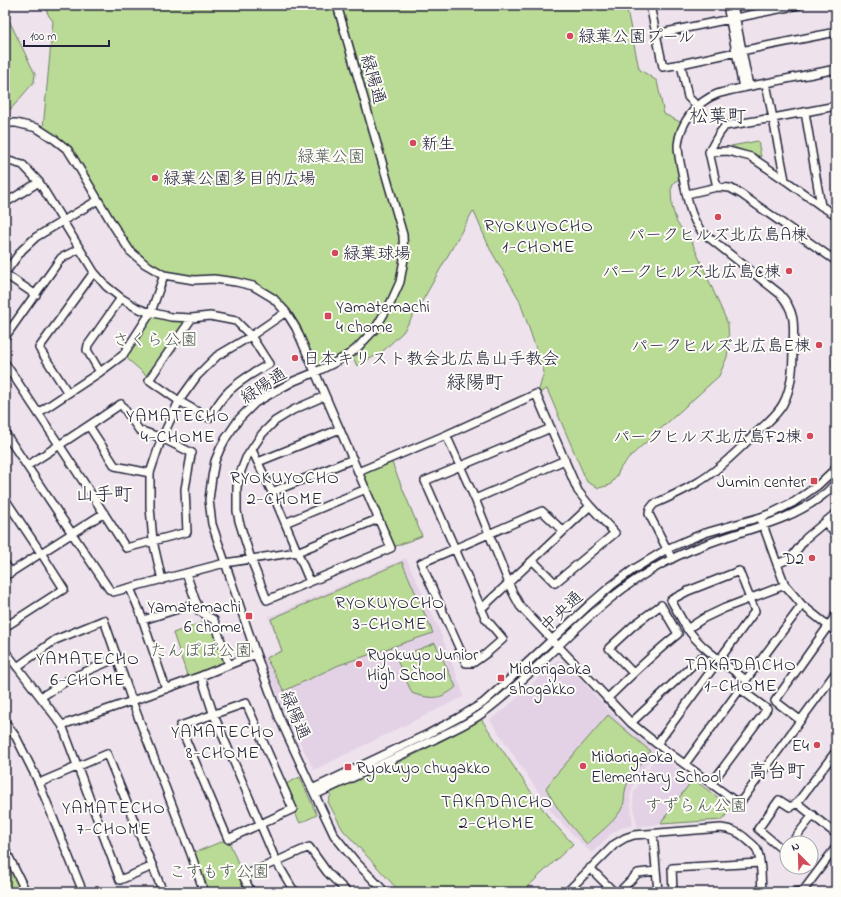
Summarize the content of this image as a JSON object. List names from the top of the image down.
{
  "streets": {
    "street": ["緑陽通", "中央通"]
  },
  "crossings": [
    ["緑陽通", "中央通"]
  ],
  "districts": [
    "松葉町",
    "RYOKUYOCHO 1-CHOME",
    "緑陽町",
    "YAMATECHO 4-CHOME",
    "RYOKUYOCHO 2-CHOME",
    "山手町",
    "RYOKUYOCHO 3-CHOME",
    "YAMATECHO 6-CHOME",
    "TAKADAICHO 1-CHOME",
    "YAMATECHO 8-CHOME",
    "高台町",
    "TAKADAICHO 2-CHOME",
    "YAMATECHO 7-CHOME"
  ],
  "parks": [
    "緑葉公園",
    "さくら公園",
    "たんぽぽ公園",
    "すずらん公園",
    "こすもす公園"
  ],
  "places": {
    "other": [
      "緑葉公園プール",
      "新生",
      "緑葉公園多目的広場",
      "パークヒルズ北広島A棟",
      "緑葉球場",
      "パークヒルズ北広島C棟",
      "パークヒルズ北広島E棟",
      "日本キリスト教会北広島山手教会",
      "パークヒルズ北広島F2棟",
      "D2",
      "Ryokuyo Junior High School",
      "E4",
      "Midorigaoka Elementary School"
    ],
    "transit": [
      "Yamatemachi 4 chome",
      "Jumin center",
      "Yamatemachi 6 chome",
      "Midorigaoka shogakko",
      "Ryokuyo chugakko"
    ]
  },
  "scale_bar": "100 m",
  "north": "top left"
}
